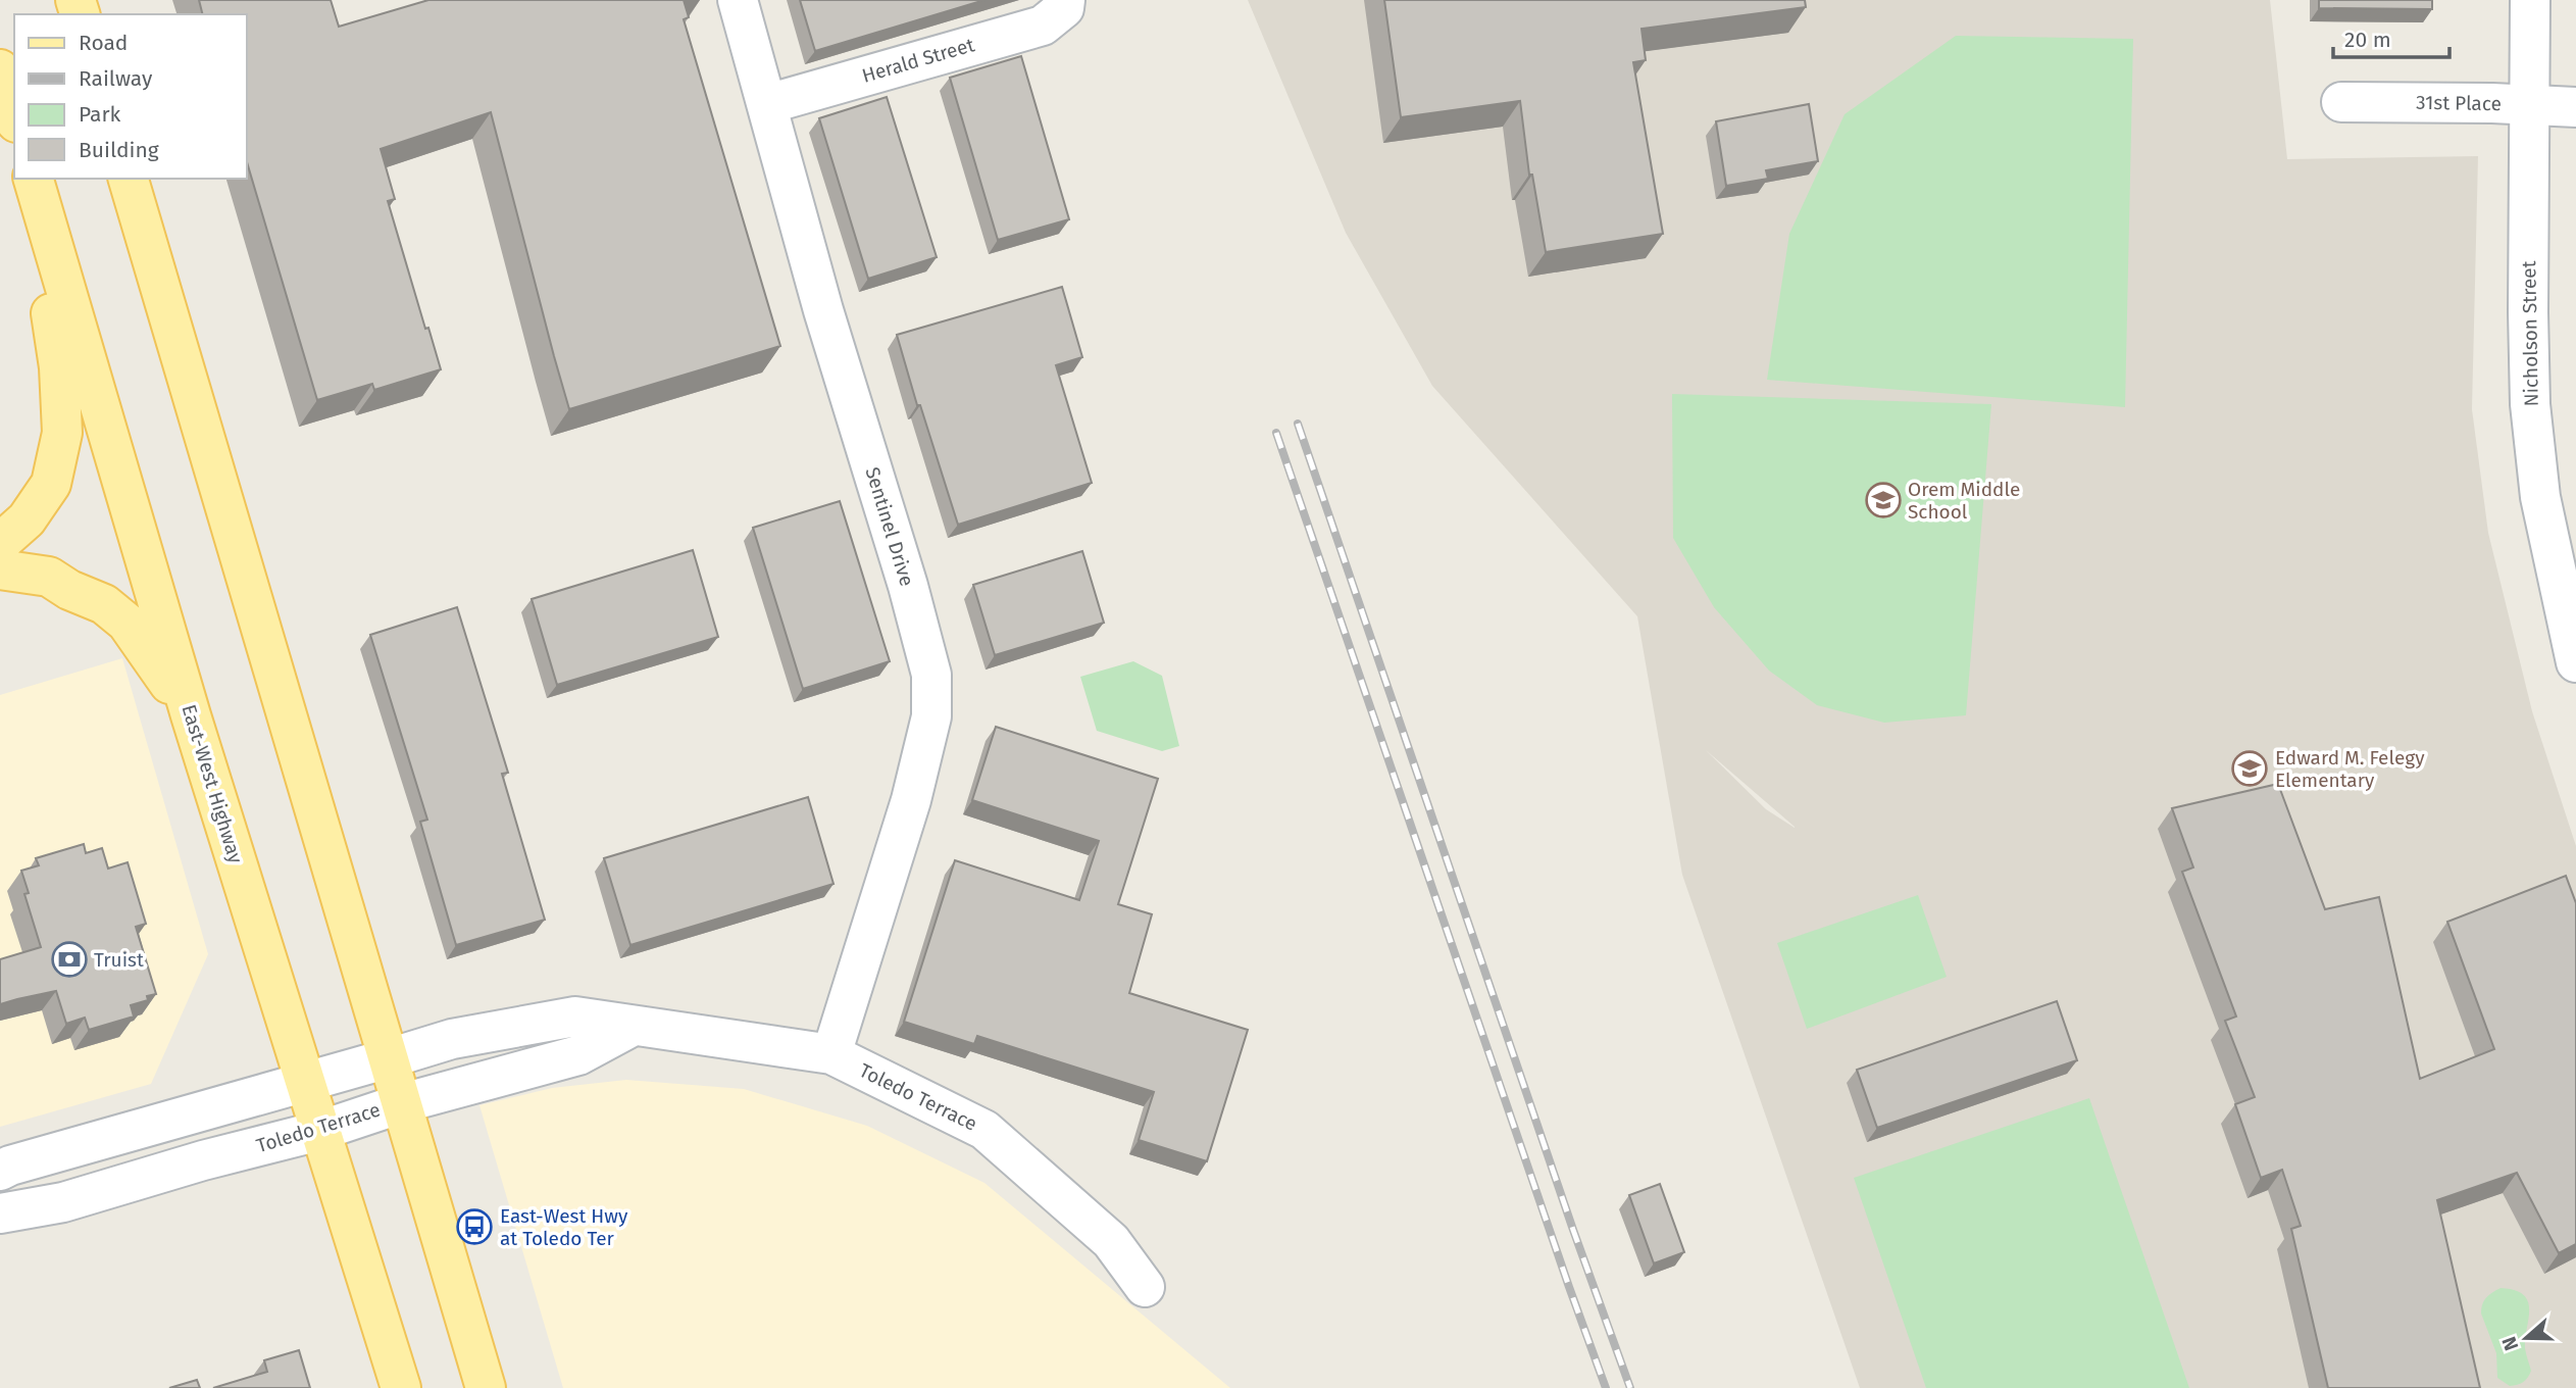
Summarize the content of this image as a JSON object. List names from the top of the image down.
{
  "streets": {
    "main road": ["East-West Highway"],
    "street": [
      "Herald Street",
      "31st Place",
      "Nicholson Street",
      "Sentinel Drive",
      "Toledo Terrace"
    ]
  },
  "crossings": [
    ["Herald Street", "Sentinel Drive"],
    ["31st Place", "Nicholson Street"],
    ["Sentinel Drive", "Toledo Terrace"],
    ["East-West Highway", "Toledo Terrace"]
  ],
  "places": {
    "school or university": ["Orem Middle School", "Edward M. Felegy Elementary"],
    "bank": ["Truist"],
    "bus stop": ["East-West Hwy at Toledo Ter"]
  },
  "legend": [
    "Road",
    "Railway",
    "Park",
    "Building"
  ],
  "scale_bar": "20 m",
  "north": "left"
}
